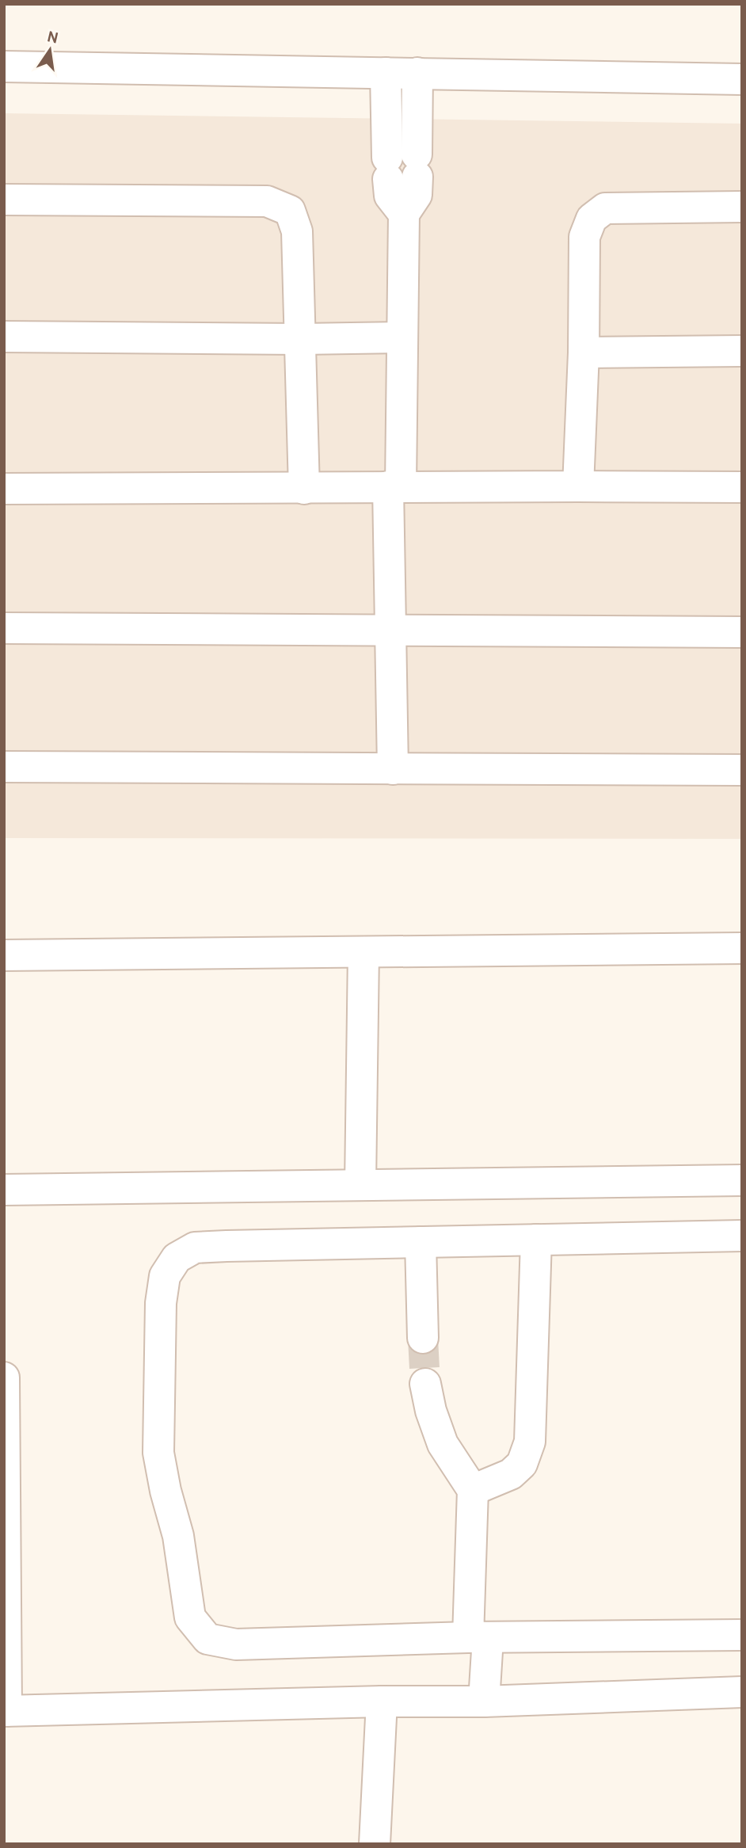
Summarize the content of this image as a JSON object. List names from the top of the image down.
{
  "north": "top"
}
